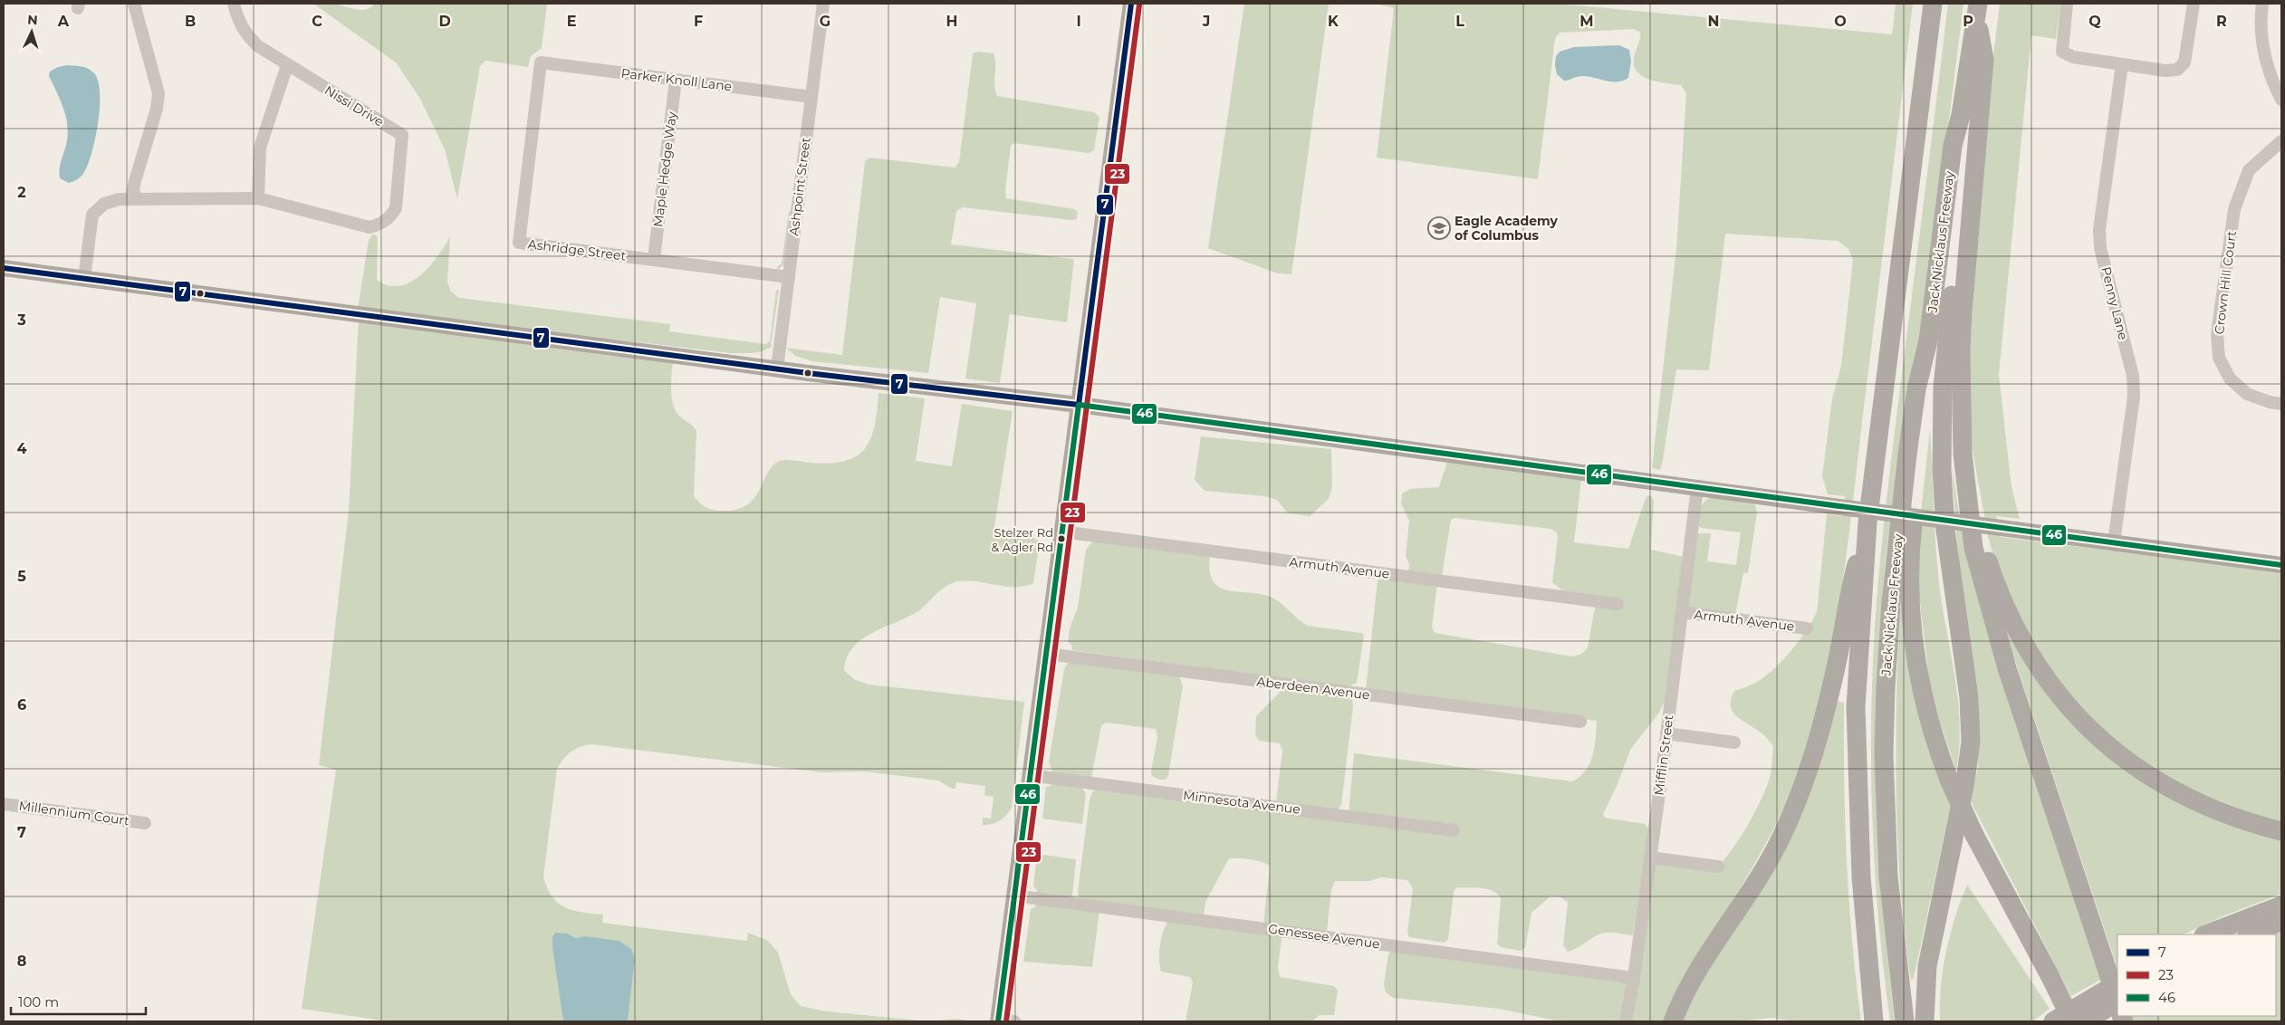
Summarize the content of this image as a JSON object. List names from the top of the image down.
{
  "streets": {
    "highway": ["Jack Nicklaus Freeway"],
    "street": [
      "Parker Knoll Lane",
      "Nissi Drive",
      "Maple Hedge Way",
      "Ashpoint Street",
      "Ashridge Street",
      "Crown Hill Court",
      "Penny Lane",
      "Armuth Avenue",
      "Aberdeen Avenue",
      "Mifflin Street",
      "Minnesota Avenue",
      "Millennium Court",
      "Genessee Avenue"
    ]
  },
  "crossings": [
    ["Parker Knoll Lane", "Maple Hedge Way"],
    ["Parker Knoll Lane", "Ashpoint Street"],
    ["Parker Knoll Lane", "Ashridge Street"],
    ["Maple Hedge Way", "Ashridge Street"],
    ["Ashpoint Street", "Ashridge Street"],
    ["Armuth Avenue", "Mifflin Street"],
    ["Mifflin Street", "Genessee Avenue"]
  ],
  "places": {
    "school or university": ["Eagle Academy of Columbus"],
    "other": ["Stelzer Rd & Agler Rd"]
  },
  "lines": ["transit line 7", "transit line 23", "transit line 46"],
  "legend": ["7", "23", "46"],
  "scale_bar": "100 m",
  "north": "top",
  "grid": {
    "columns": [
      "A",
      "B",
      "C",
      "D",
      "E",
      "F",
      "G",
      "H",
      "I",
      "J",
      "K",
      "L",
      "M",
      "N",
      "O",
      "P",
      "Q",
      "R"
    ],
    "rows": [
      "2",
      "3",
      "4",
      "5",
      "6",
      "7",
      "8"
    ]
  }
}
